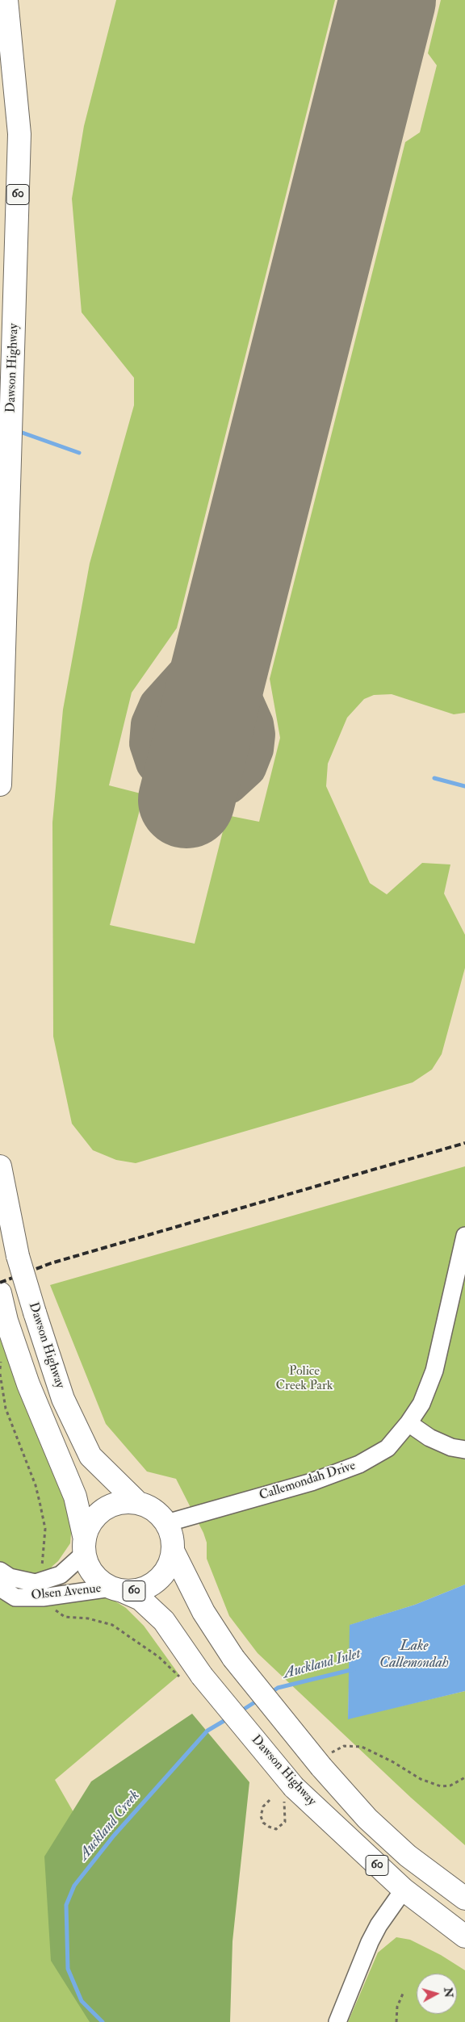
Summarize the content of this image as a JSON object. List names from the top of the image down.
{
  "streets": {
    "highway": ["60", "Dawson Highway"],
    "street": ["Callemondah Drive", "Olsen Avenue"]
  },
  "crossings": [
    ["60", "Dawson Highway"],
    ["60", "Callemondah Drive"],
    ["60", "Olsen Avenue"],
    ["Dawson Highway", "Callemondah Drive"],
    ["Dawson Highway", "Olsen Avenue"],
    ["Callemondah Drive", "Olsen Avenue"]
  ],
  "water": ["Lake Callemondah", "Auckland Inlet", "Auckland Creek"],
  "parks": ["Police Creek Park"],
  "north": "right"
}
